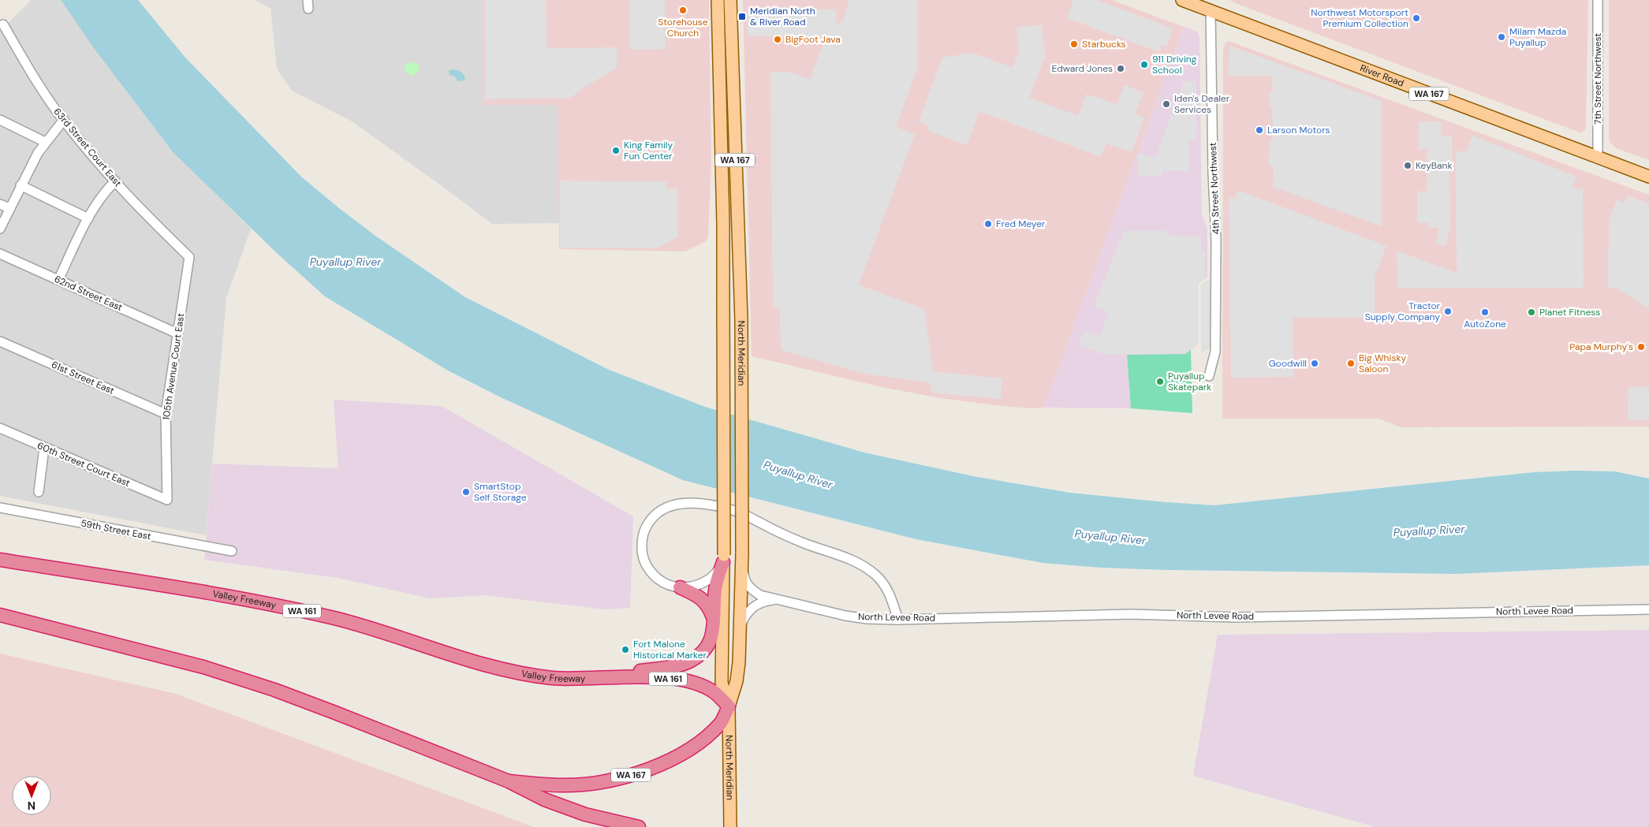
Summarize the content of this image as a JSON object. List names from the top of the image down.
{
  "streets": {
    "highway": ["WA 167", "Valley Freeway", "WA 161"],
    "main road": ["River Road", "North Meridian"],
    "street": [
      "7th Street Northwest",
      "63rd Street Court East",
      "4th Street Northwest",
      "62nd Street East",
      "105th Avenue Court East",
      "61st Street East",
      "60th Street Court East",
      "59th Street East",
      "North Levee Road"
    ]
  },
  "crossings": [
    ["River Road", "7th Street Northwest"],
    ["River Road", "4th Street Northwest"],
    ["WA 167", "North Meridian"],
    ["WA 167", "Valley Freeway"],
    ["WA 167", "WA 161"],
    ["63rd Street Court East", "105th Avenue Court East"],
    ["62nd Street East", "105th Avenue Court East"],
    ["North Meridian", "WA 161"],
    ["105th Avenue Court East", "61st Street East"],
    ["105th Avenue Court East", "60th Street Court East"],
    ["Valley Freeway", "WA 161"]
  ],
  "water": ["Puyallup River"],
  "places": {
    "other": [
      "Storehouse Church",
      "Northwest Motorsport Premium Collection",
      "Milam Mazda Puyallup",
      "BigFoot Java",
      "Starbucks",
      "911 Driving School",
      "Edward Jones",
      "Iden's Dealer Services",
      "Larson Motors",
      "King Family Fun Center",
      "KeyBank",
      "Fred Meyer",
      "Tractor Supply Company",
      "AutoZone",
      "Planet Fitness",
      "Papa Murphy's",
      "Goodwill",
      "Big Whisky Saloon",
      "Puyallup Skatepark",
      "SmartStop Self Storage",
      "Fort Malone Historical Marker"
    ],
    "transit": ["Meridian North & River Road"]
  },
  "north": "bottom"
}
